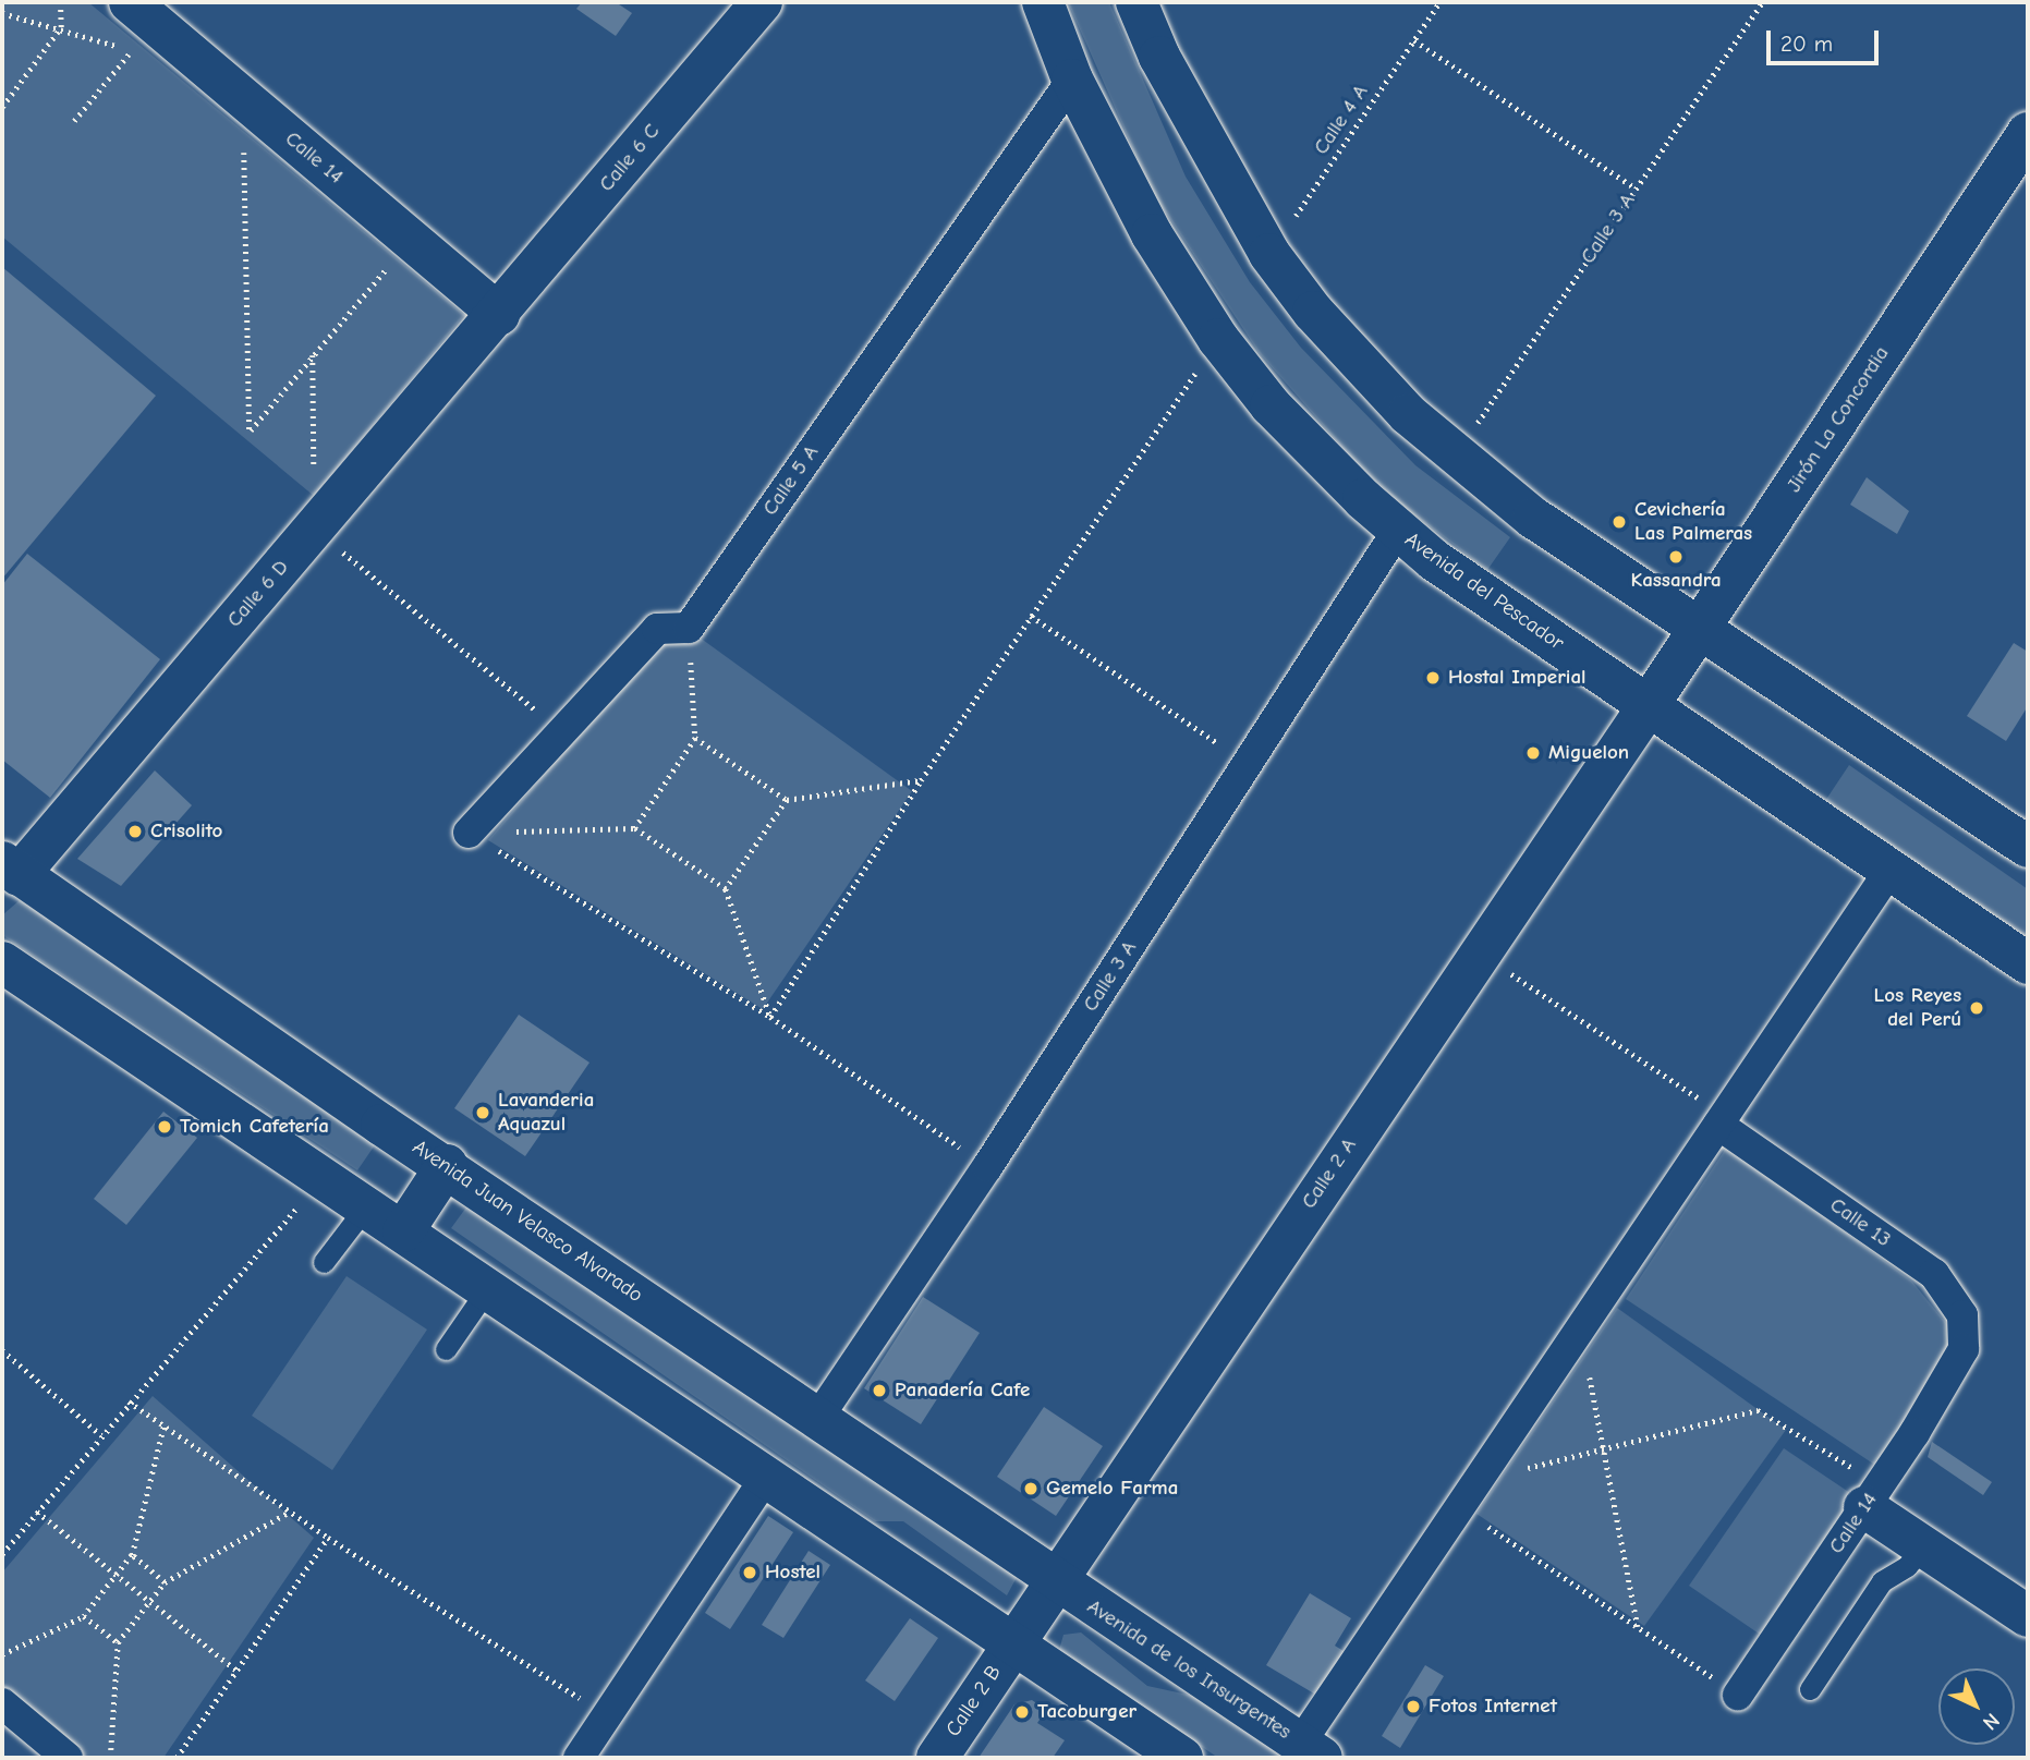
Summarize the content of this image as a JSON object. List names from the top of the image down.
{
  "streets": {
    "main road": [
      "Calle 14",
      "Calle 6 C",
      "Jirón La Concordia",
      "Avenida del Pescador",
      "Calle 6 D",
      "Calle 2 A",
      "Avenida Juan Velasco Alvarado",
      "Avenida de los Insurgentes",
      "Calle 2 B"
    ],
    "street": ["Calle 3 A", "Calle 5 A", "Calle 13"],
    "path": ["Calle 4 A"]
  },
  "crossings": [
    ["Calle 14", "Calle 6 C"],
    ["Calle 14", "Calle 6 D"],
    ["Calle 14", "Calle 13"],
    ["Calle 6 C", "Calle 6 D"],
    ["Calle 3 A", "Avenida del Pescador"],
    ["Calle 3 A", "Avenida Juan Velasco Alvarado"],
    ["Jirón La Concordia", "Avenida del Pescador"],
    ["Jirón La Concordia", "Calle 2 A"],
    ["Calle 5 A", "Avenida del Pescador"],
    ["Avenida del Pescador", "Calle 2 A"],
    ["Calle 6 D", "Avenida Juan Velasco Alvarado"],
    ["Calle 2 A", "Avenida Juan Velasco Alvarado"],
    ["Calle 2 A", "Avenida de los Insurgentes"],
    ["Calle 2 A", "Calle 2 B"],
    ["Avenida Juan Velasco Alvarado", "Avenida de los Insurgentes"]
  ],
  "places": [
    "Cevichería Las Palmeras",
    "Kassandra",
    "Hostal Imperial",
    "Miguelon",
    "Crisolito",
    "Los Reyes del Perú",
    "Lavanderia Aquazul",
    "Tomich Cafetería",
    "Panadería Cafe",
    "Gemelo Farma",
    "Hostel",
    "Fotos Internet",
    "Tacoburger"
  ],
  "scale_bar": "20 m",
  "north": "bottom right"
}
